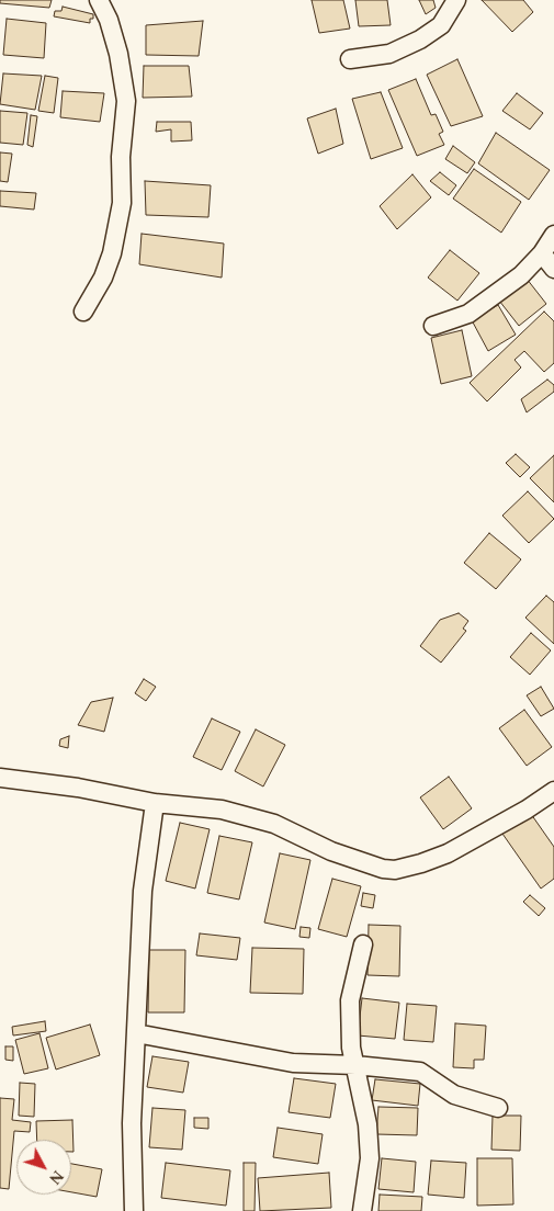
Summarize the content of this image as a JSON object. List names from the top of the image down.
{
  "north": "bottom right"
}
